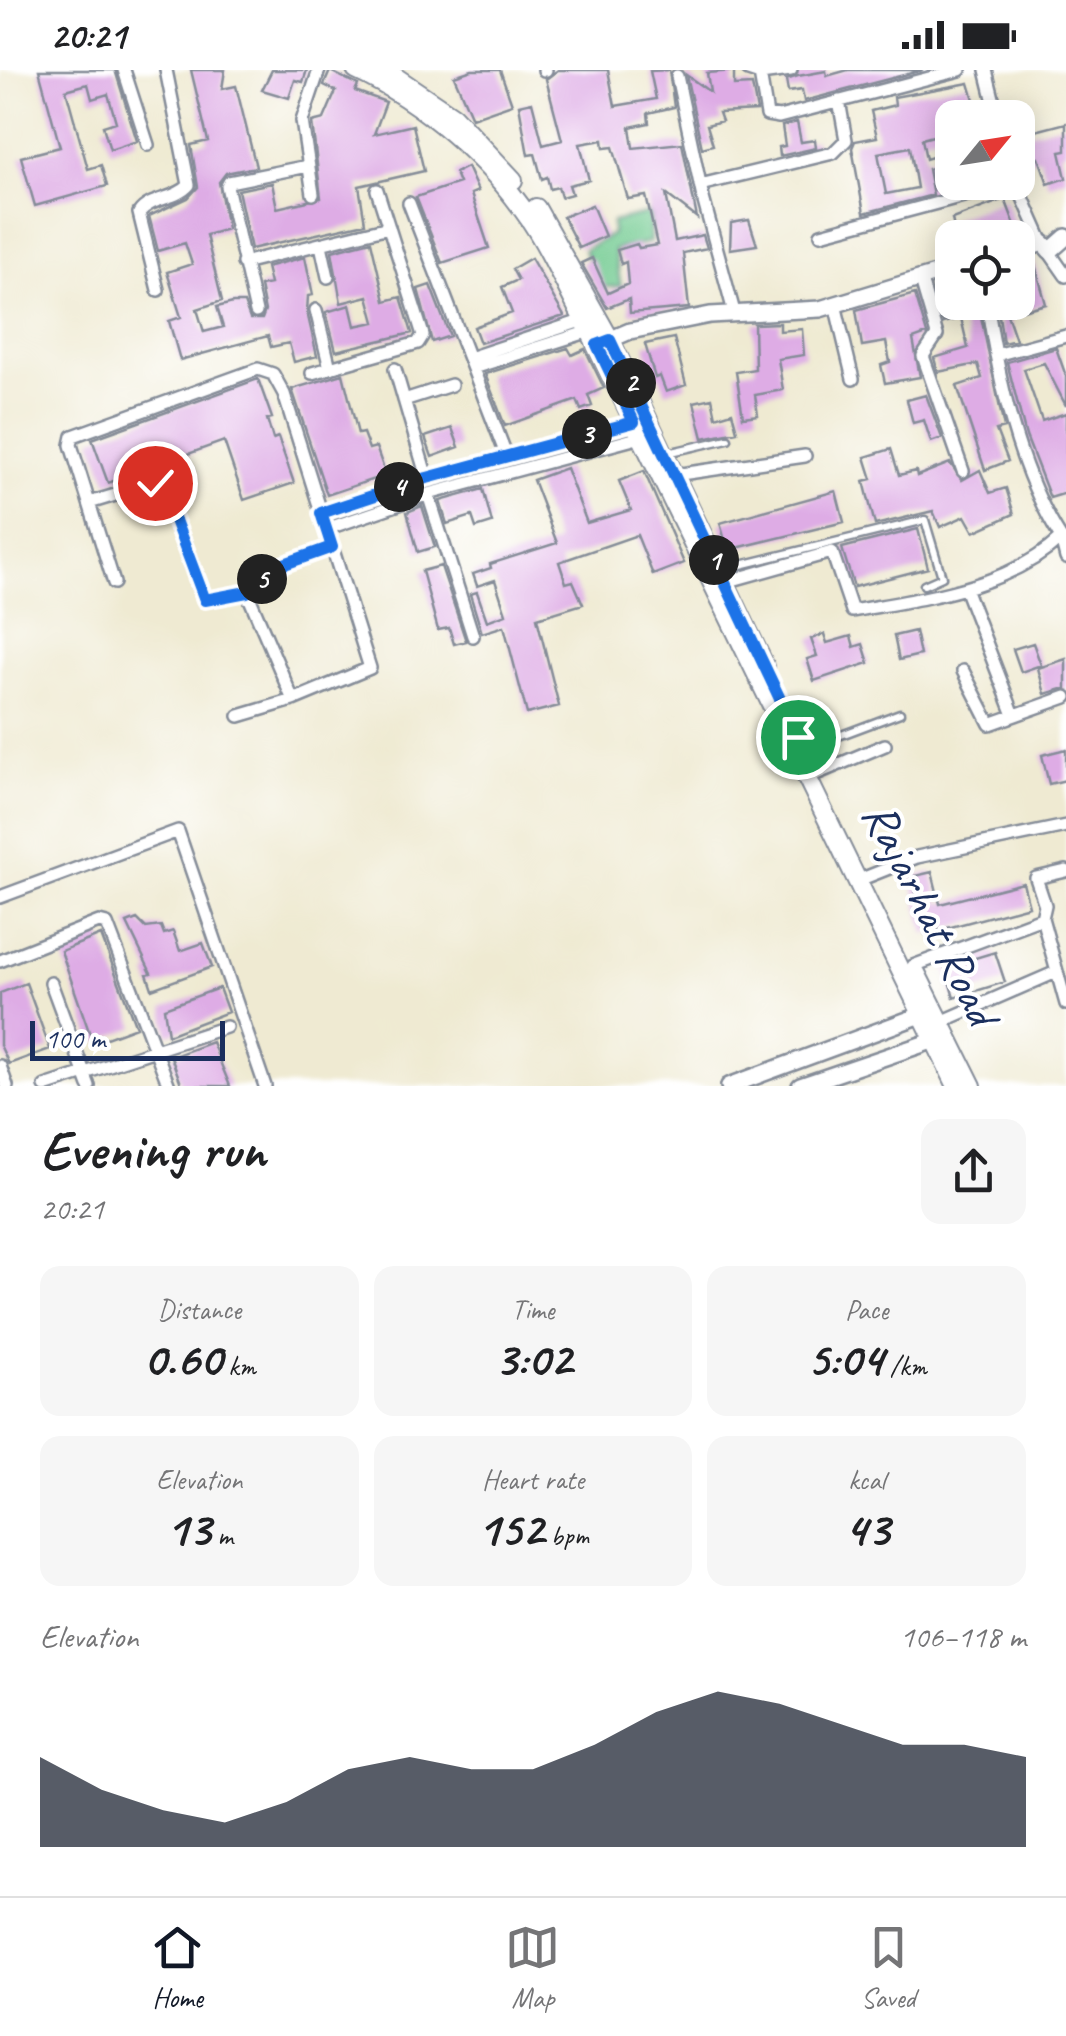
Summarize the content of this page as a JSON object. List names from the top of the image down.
{
  "streets": {
    "main road": ["Rajarhat Road"]
  },
  "scale_bar": "100 m",
  "north": "top right",
  "page": {
    "status": "20:21",
    "pins": [
      "2",
      "3",
      "4",
      "1",
      "5"
    ],
    "scale": "100 m",
    "heading": ["Evening run", "20:21"],
    "stats": [
      ["Distance", "0.60 km"],
      ["Time", "3:02"],
      ["Pace", "5:04 /km"],
      ["Elevation", "13 m"],
      ["Heart rate", "152 bpm"],
      ["kcal", "43"]
    ],
    "chart": ["Elevation", "106–118 m"],
    "tabs": ["Home", "Map", "Saved"]
  }
}
